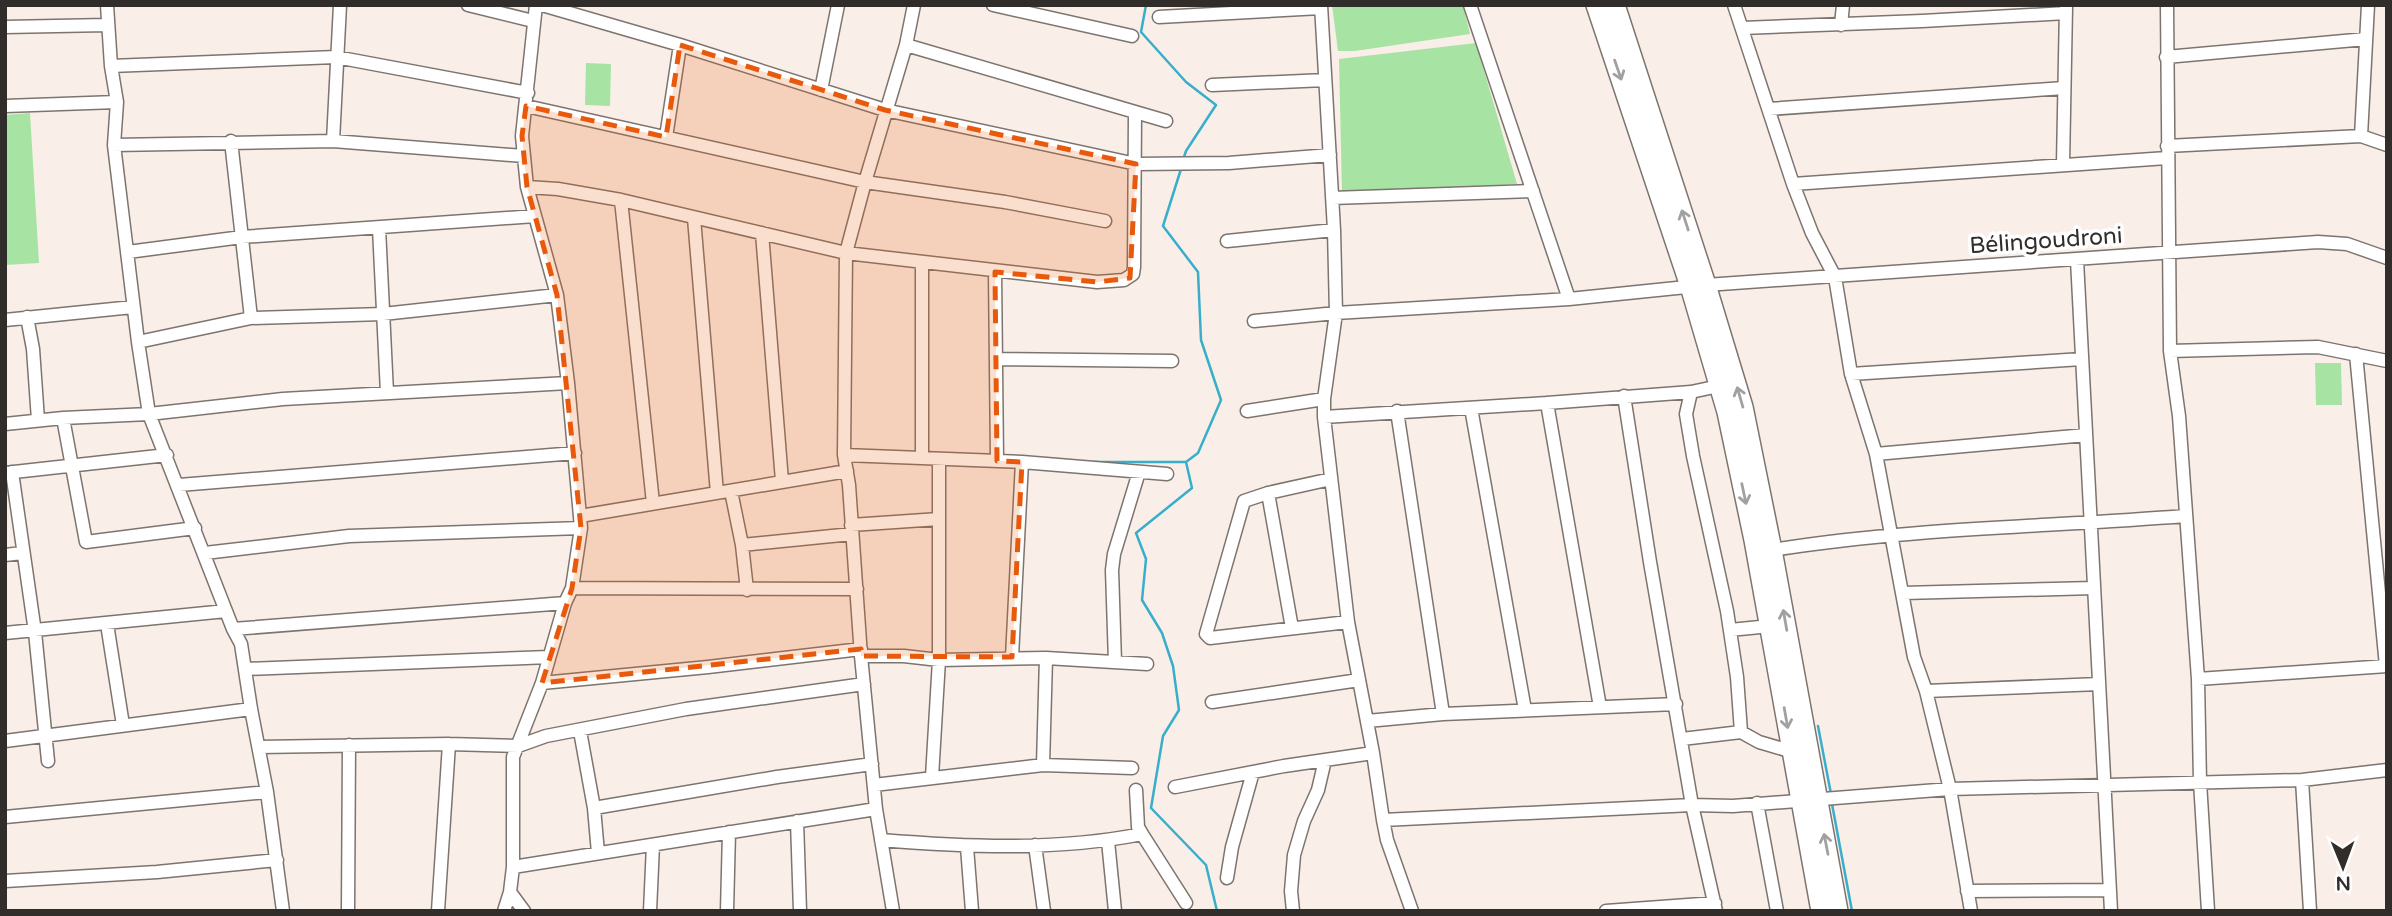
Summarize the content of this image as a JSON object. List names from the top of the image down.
{
  "streets": {
    "street": ["Bélingoudroni"]
  },
  "north": "bottom"
}
